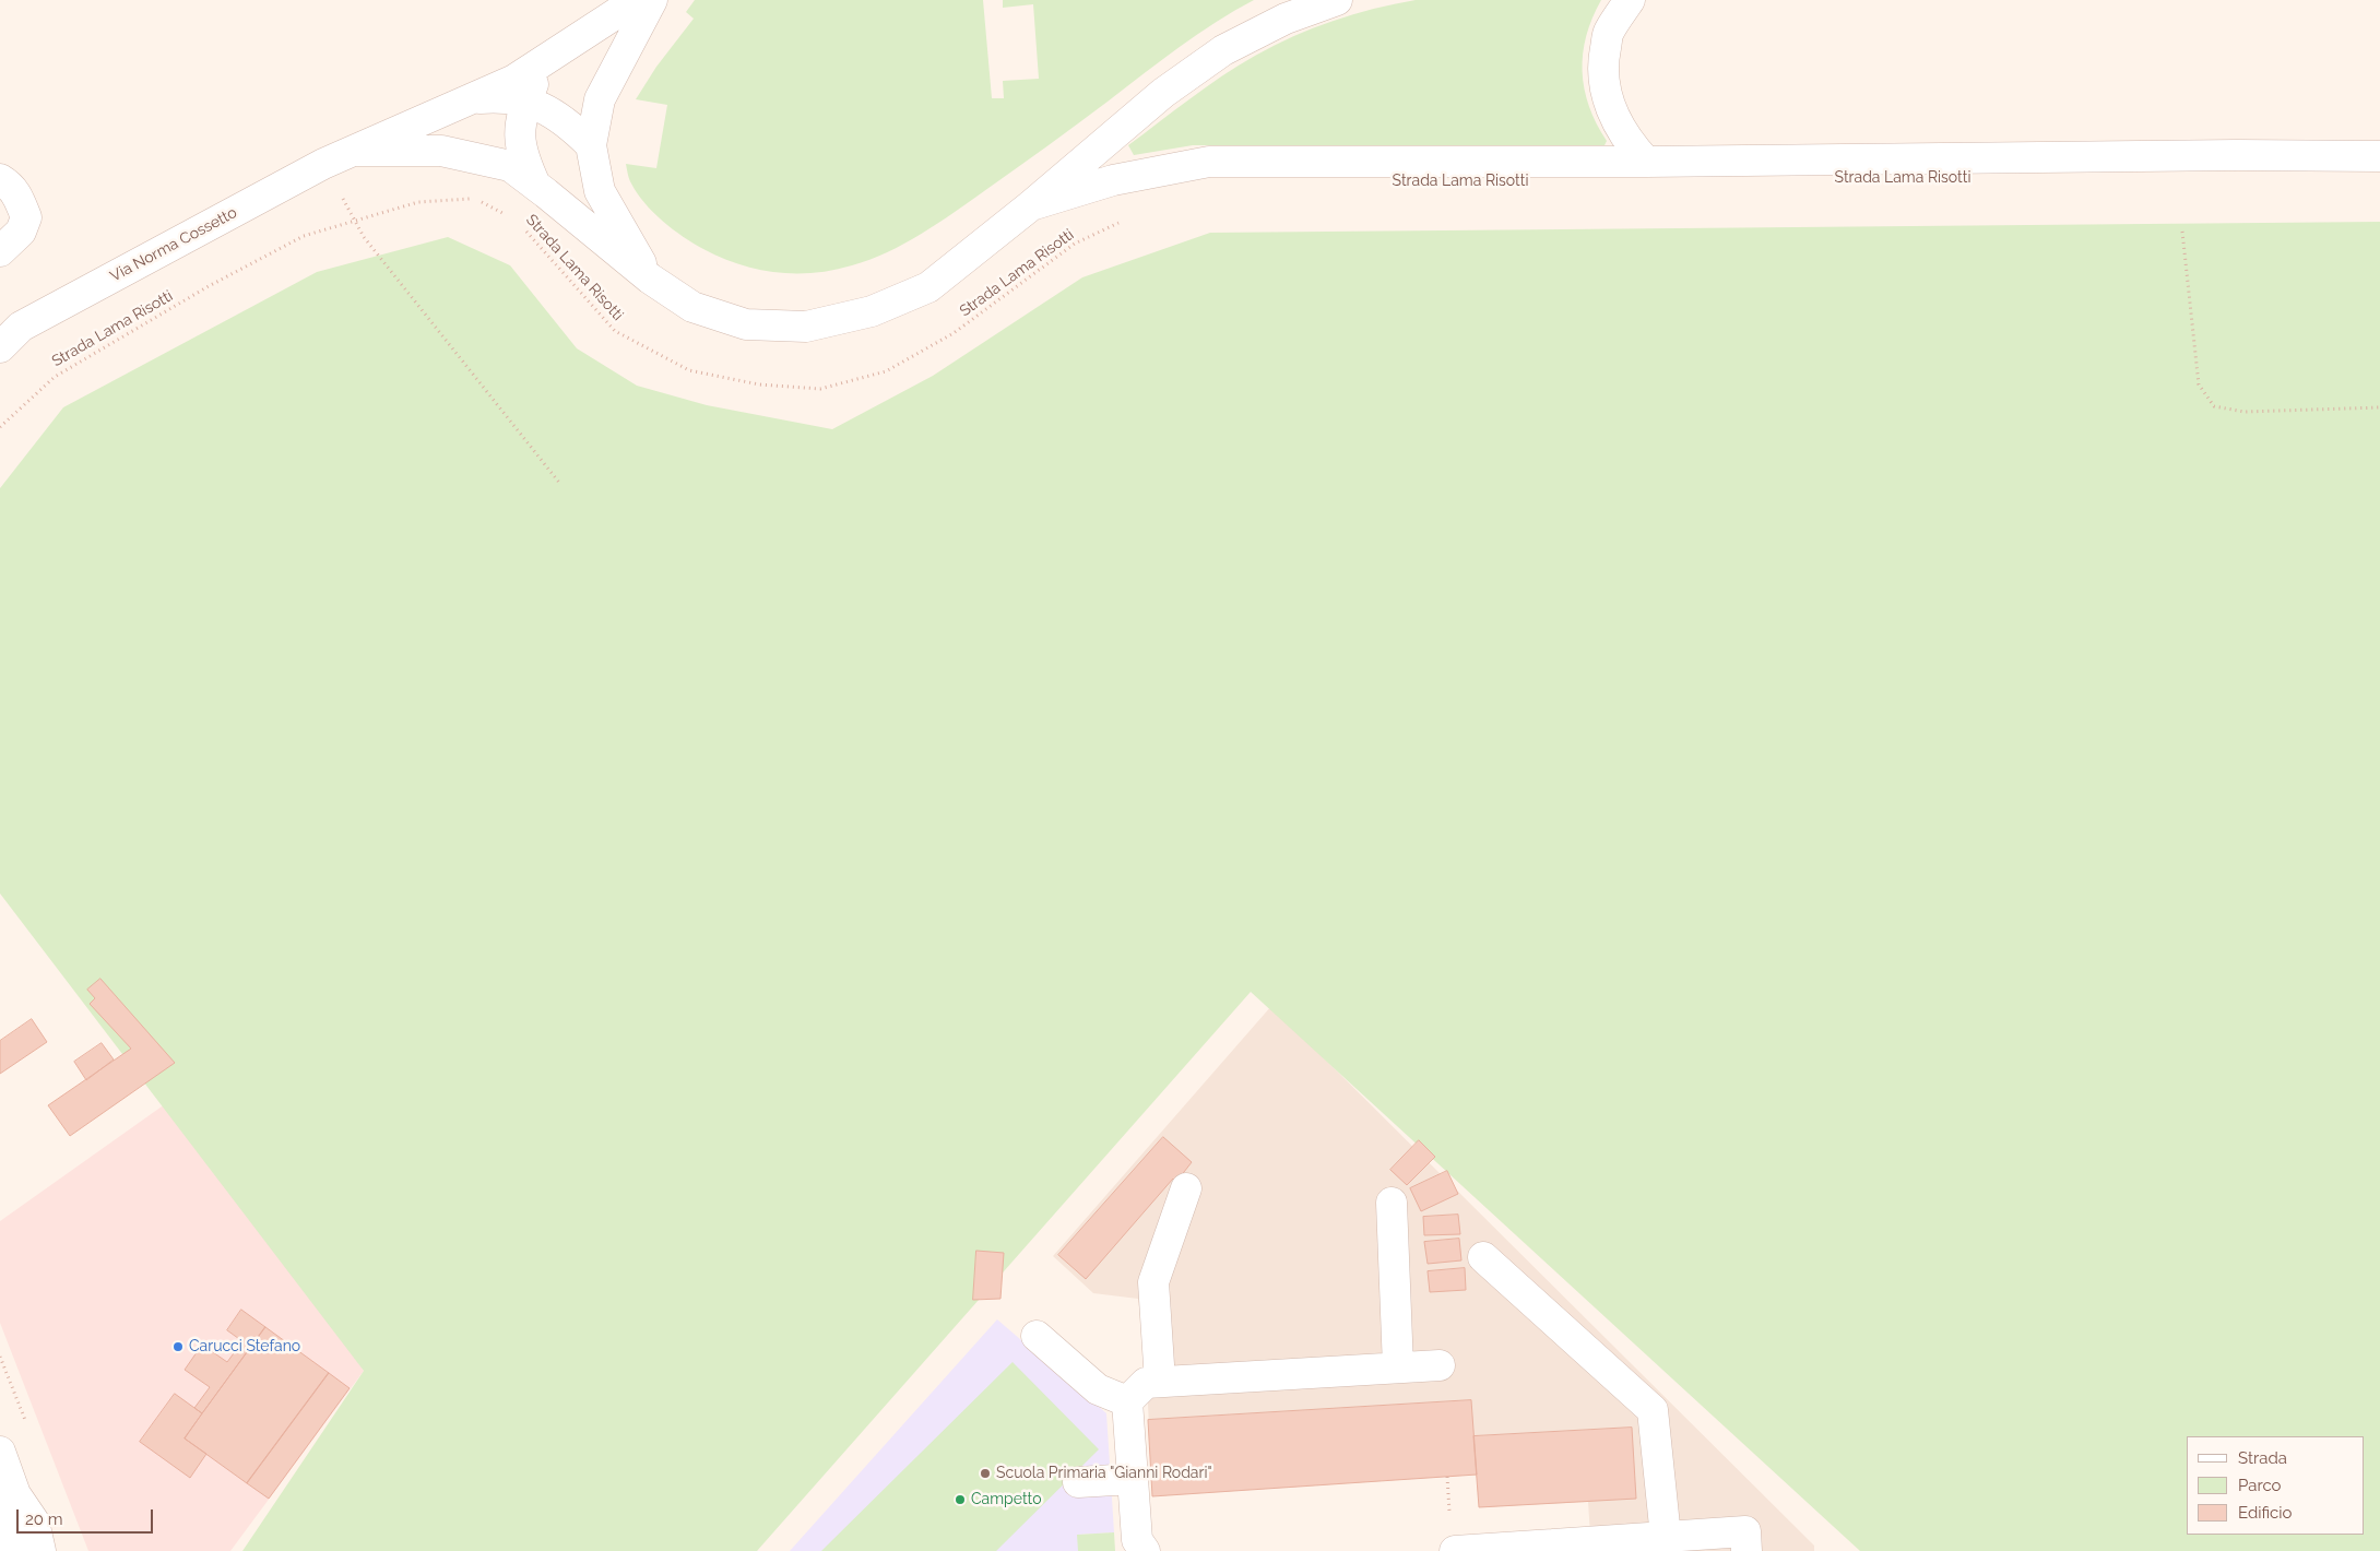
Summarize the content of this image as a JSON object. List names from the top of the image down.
{
  "streets": {
    "street": ["Via Norma Cossetto"],
    "path": ["Strada Lama Risotti"]
  },
  "places": ["Carucci Stefano", "Scuola Primaria \"Gianni Rodari\"", "Campetto"],
  "legend": ["Strada", "Parco", "Edificio"],
  "scale_bar": "20 m"
}
